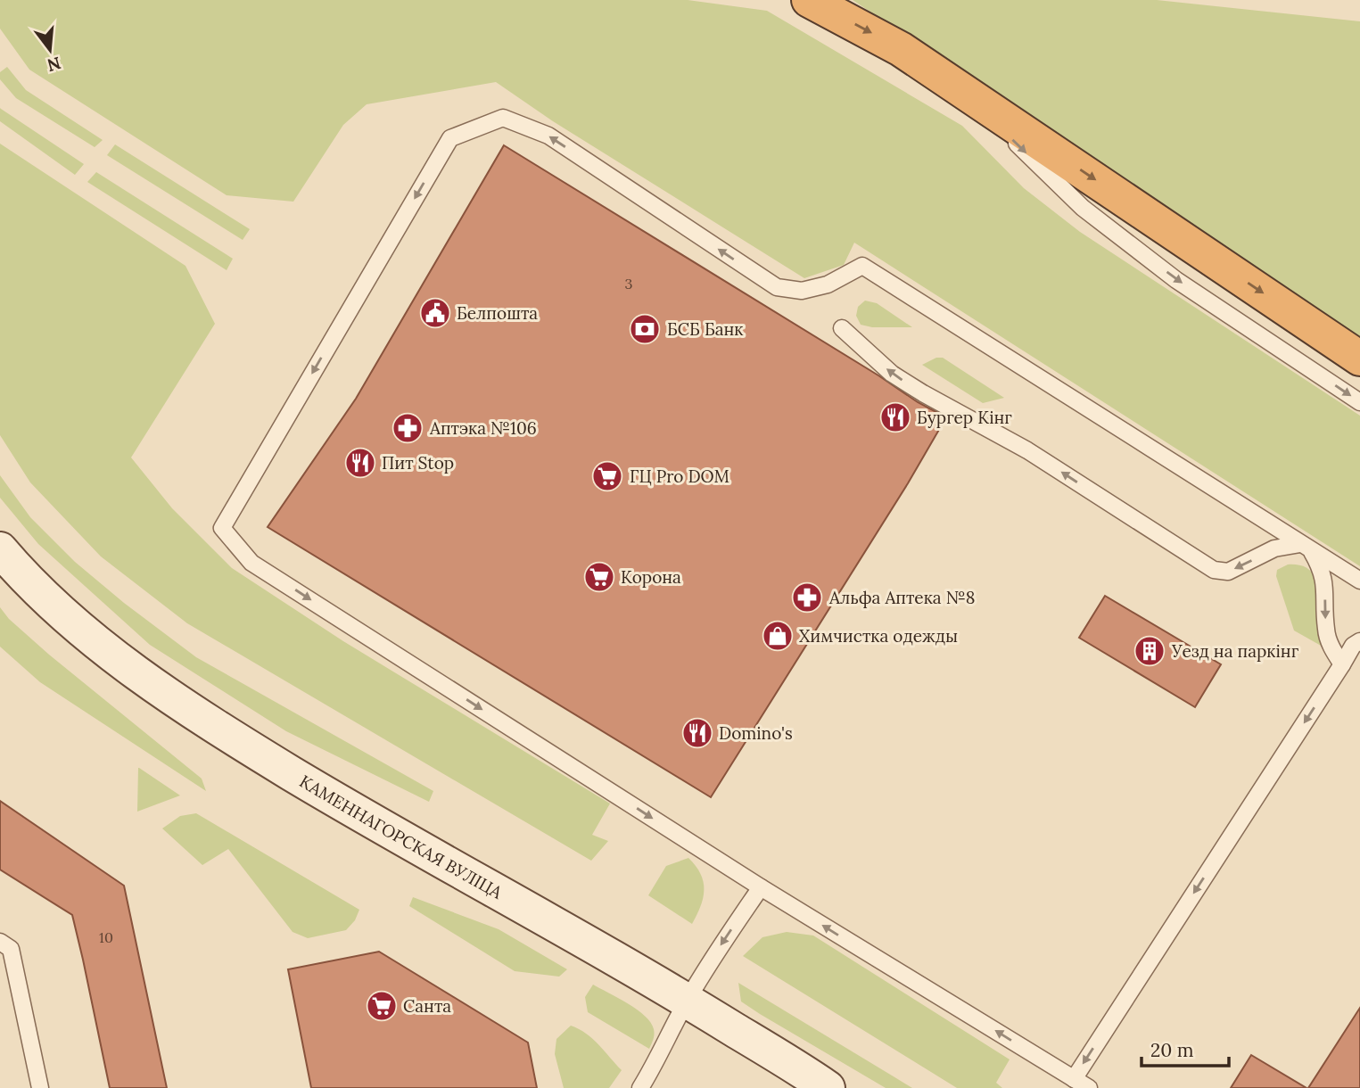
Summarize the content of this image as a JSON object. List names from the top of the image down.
{
  "streets": {
    "main road": ["КАМЕННАГОРСКАЯ ВУЛІЦА"]
  },
  "places": {
    "public building": ["Белпошта"],
    "bank": ["БСБ Банк"],
    "restaurant": ["Бургер Кінг", "Пит Stop", "Domino's"],
    "pharmacy": ["Аптэка №106", "Альфа Аптека №8"],
    "supermarket": ["ГЦ Pro DOM", "Корона", "Санта"],
    "shop": ["Химчистка одежды"],
    "building": ["Уезд на паркінг"]
  },
  "house_numbers": ["3", "10"],
  "scale_bar": "20 m",
  "north": "bottom"
}
